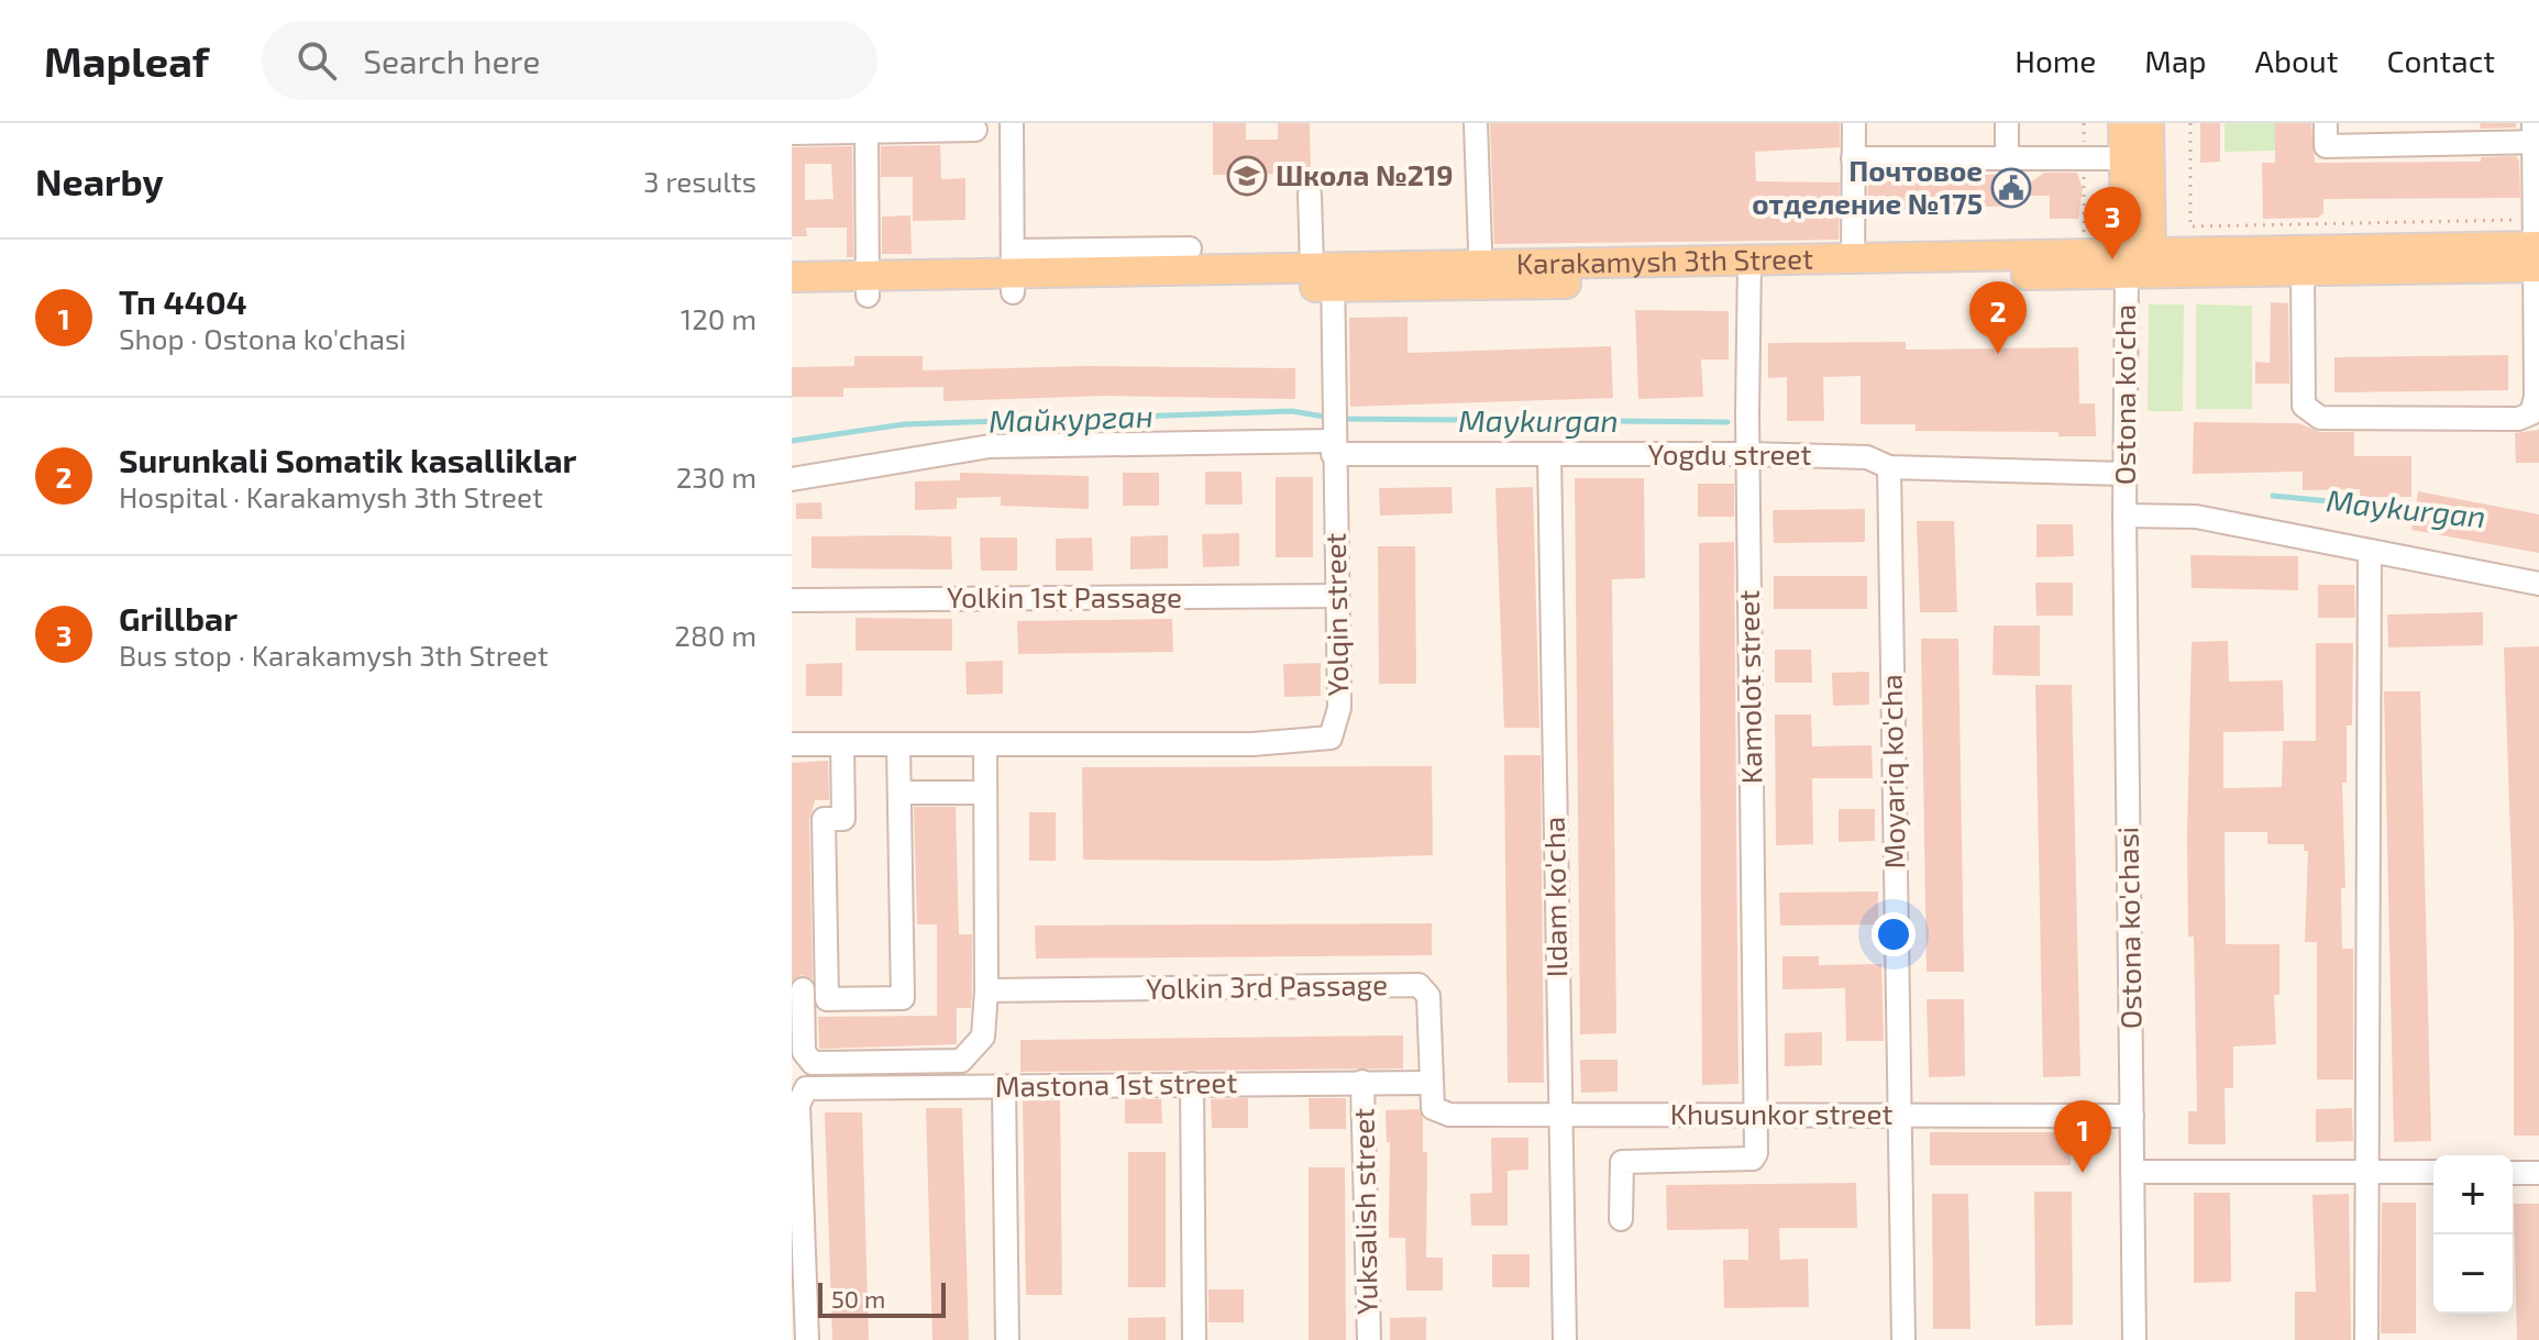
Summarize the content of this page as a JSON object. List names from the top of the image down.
{
  "streets": {
    "main road": ["Karakamysh 3th Street"],
    "street": [
      "Ostona ko'cha",
      "Yogdu street",
      "Yolkin 1st Passage",
      "Yolqin street",
      "Kamolot street",
      "Moyariq ko'cha",
      "Ildam ko'cha",
      "Ostona ko'chasi",
      "Yolkin 3rd Passage",
      "Mastona 1st street",
      "Khusunkor street",
      "Yuksalish street"
    ]
  },
  "crossings": [
    ["Karakamysh 3th Street", "Ostona ko'cha"],
    ["Karakamysh 3th Street", "Yolqin street"],
    ["Karakamysh 3th Street", "Kamolot street"],
    ["Ostona ko'cha", "Yogdu street"],
    ["Ostona ko'cha", "Ostona ko'chasi"],
    ["Yogdu street", "Yolqin street"],
    ["Yogdu street", "Kamolot street"],
    ["Yogdu street", "Moyariq ko'cha"],
    ["Yogdu street", "Ildam ko'cha"],
    ["Yolkin 1st Passage", "Yolqin street"],
    ["Kamolot street", "Khusunkor street"],
    ["Moyariq ko'cha", "Khusunkor street"],
    ["Ildam ko'cha", "Yolkin 3rd Passage"],
    ["Ildam ko'cha", "Khusunkor street"],
    ["Ostona ko'chasi", "Khusunkor street"],
    ["Yolkin 3rd Passage", "Mastona 1st street"],
    ["Yolkin 3rd Passage", "Khusunkor street"],
    ["Mastona 1st street", "Yuksalish street"]
  ],
  "water": ["Майкурган", "Maykurgan"],
  "places": {
    "school or university": ["Школа №219"],
    "public building": ["Почтовое отделение №175"]
  },
  "scale_bar": "50 m",
  "page": {
    "header": "Mapleaf",
    "search": "Search here",
    "nav": [
      "Home",
      "Map",
      "About",
      "Contact"
    ],
    "heading": ["Nearby", "3 results"],
    "pins": ["3", "2", "1"],
    "list": [
      {
        "mark": "1",
        "name": "Тп 4404",
        "note": "Shop · Ostona ko'chasi",
        "value": "120 m"
      },
      {
        "mark": "2",
        "name": "Surunkali Somatik kasalliklar",
        "note": "Hospital · Karakamysh 3th Street",
        "value": "230 m"
      },
      {
        "mark": "3",
        "name": "Grillbar",
        "note": "Bus stop · Karakamysh 3th Street",
        "value": "280 m"
      }
    ],
    "map_buttons": ["+", "−"],
    "scale": "50 m"
  }
}
